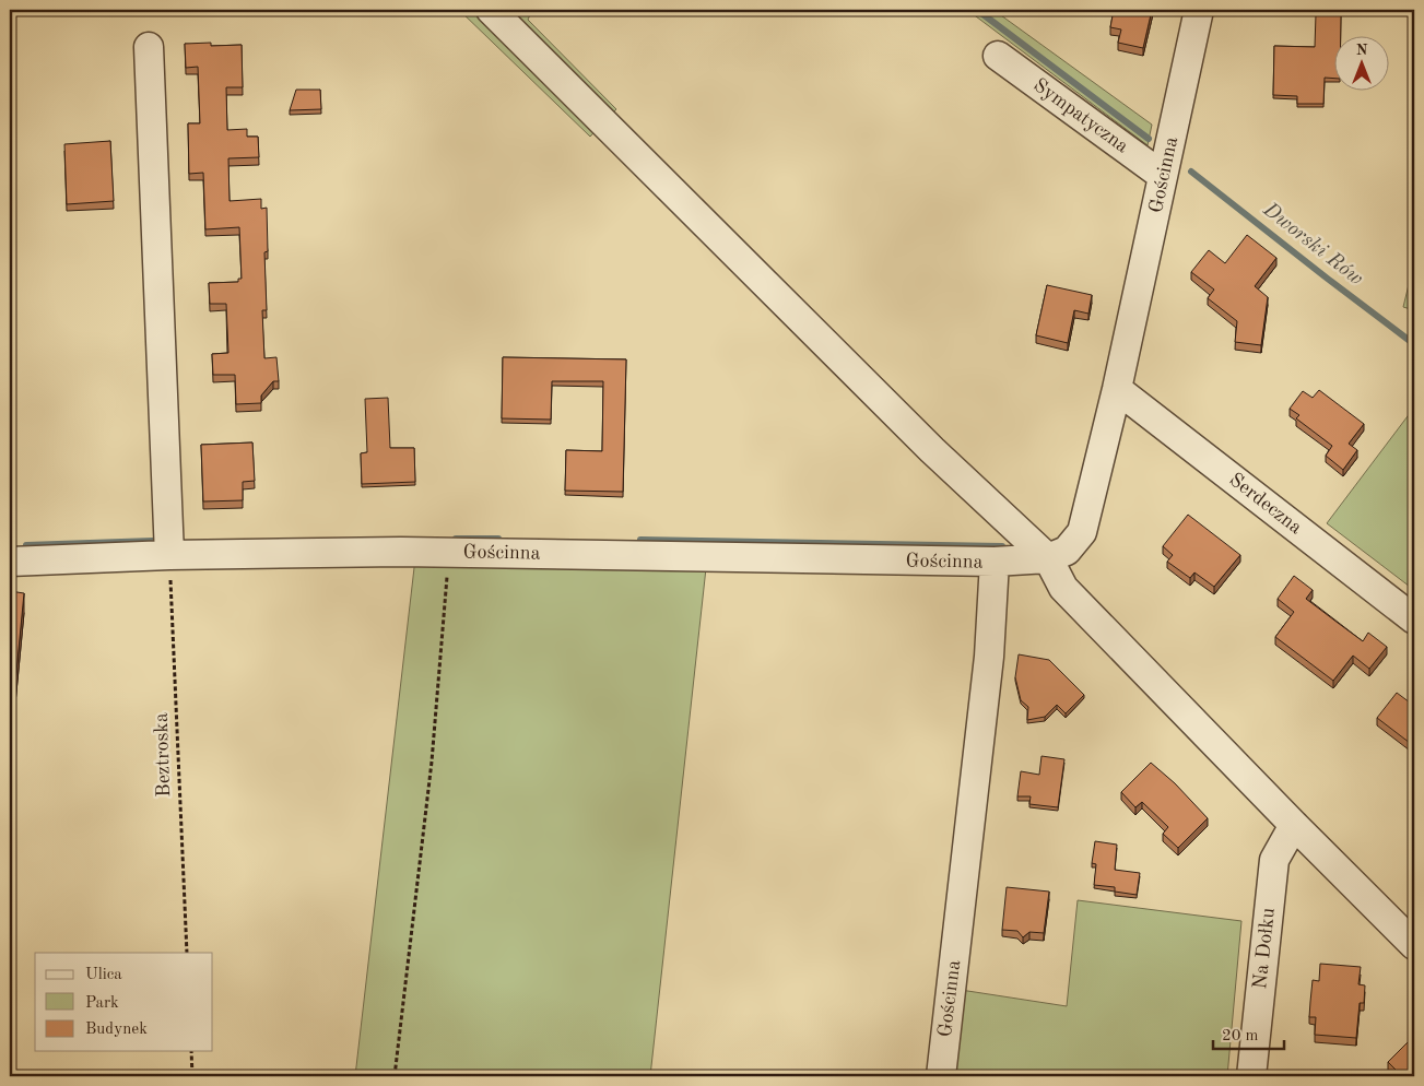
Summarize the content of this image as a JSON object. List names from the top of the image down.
{
  "streets": {
    "street": [
      "Sympatyczna",
      "Gościnna",
      "Serdeczna",
      "Na Dołku"
    ],
    "path": ["Beztroska"]
  },
  "crossings": [
    ["Sympatyczna", "Gościnna"],
    ["Gościnna", "Serdeczna"],
    ["Gościnna", "Beztroska"]
  ],
  "water": ["Dworski Rów"],
  "legend": ["Ulica", "Park", "Budynek"],
  "scale_bar": "20 m",
  "north": "top"
}
